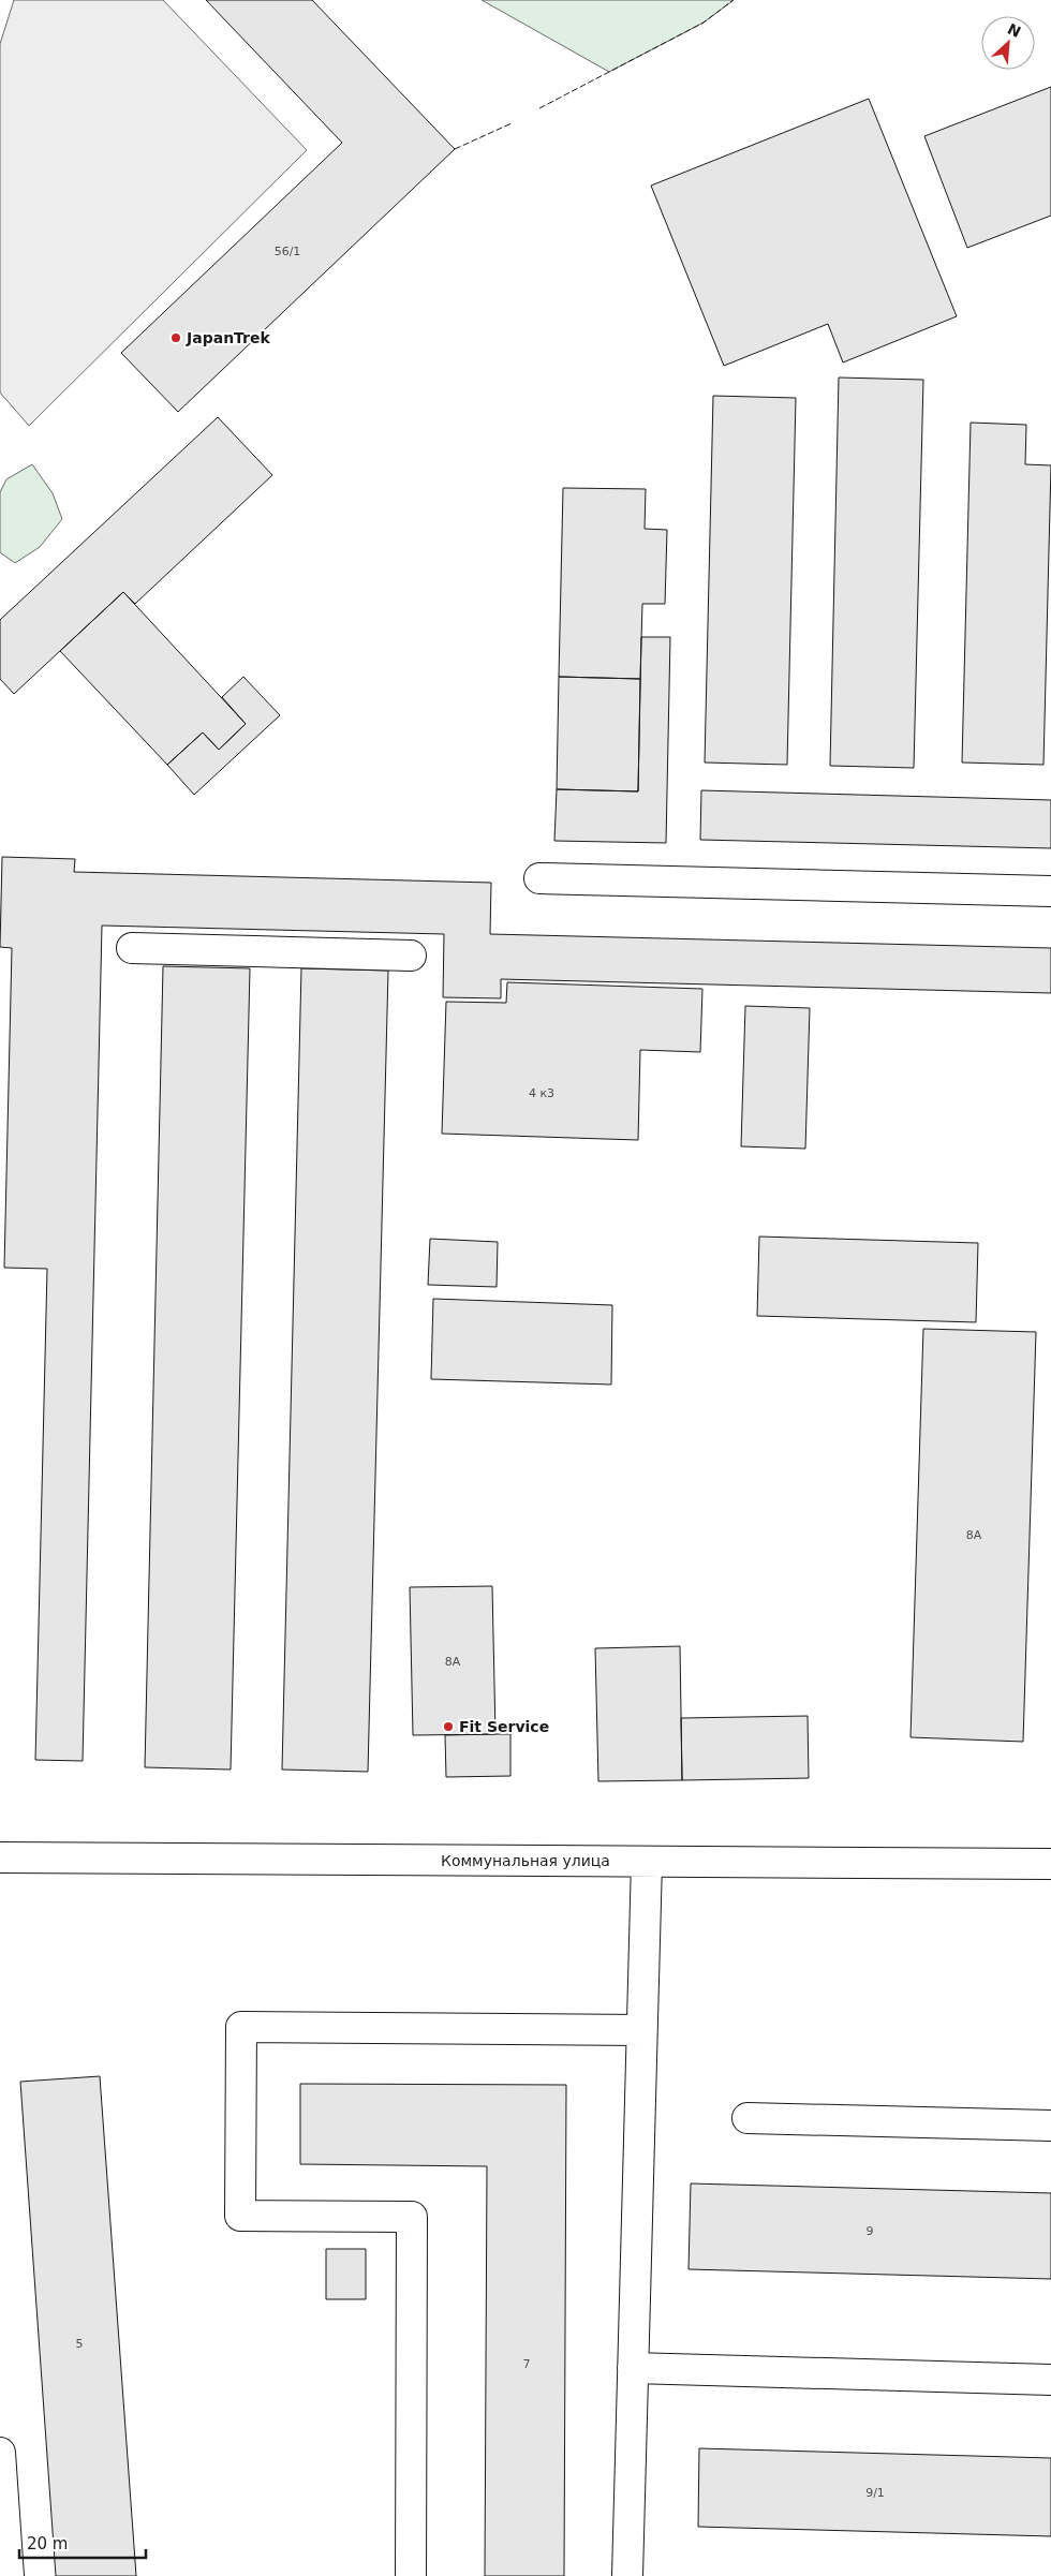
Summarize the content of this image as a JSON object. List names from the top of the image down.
{
  "streets": {
    "street": ["Коммунальная улица"]
  },
  "places": ["JapanTrek", "Fit Service"],
  "house_numbers": [
    "56/1",
    "4 к3",
    "8А",
    "8А",
    "9",
    "5",
    "7",
    "9/1"
  ],
  "scale_bar": "20 m",
  "north": "top right"
}
